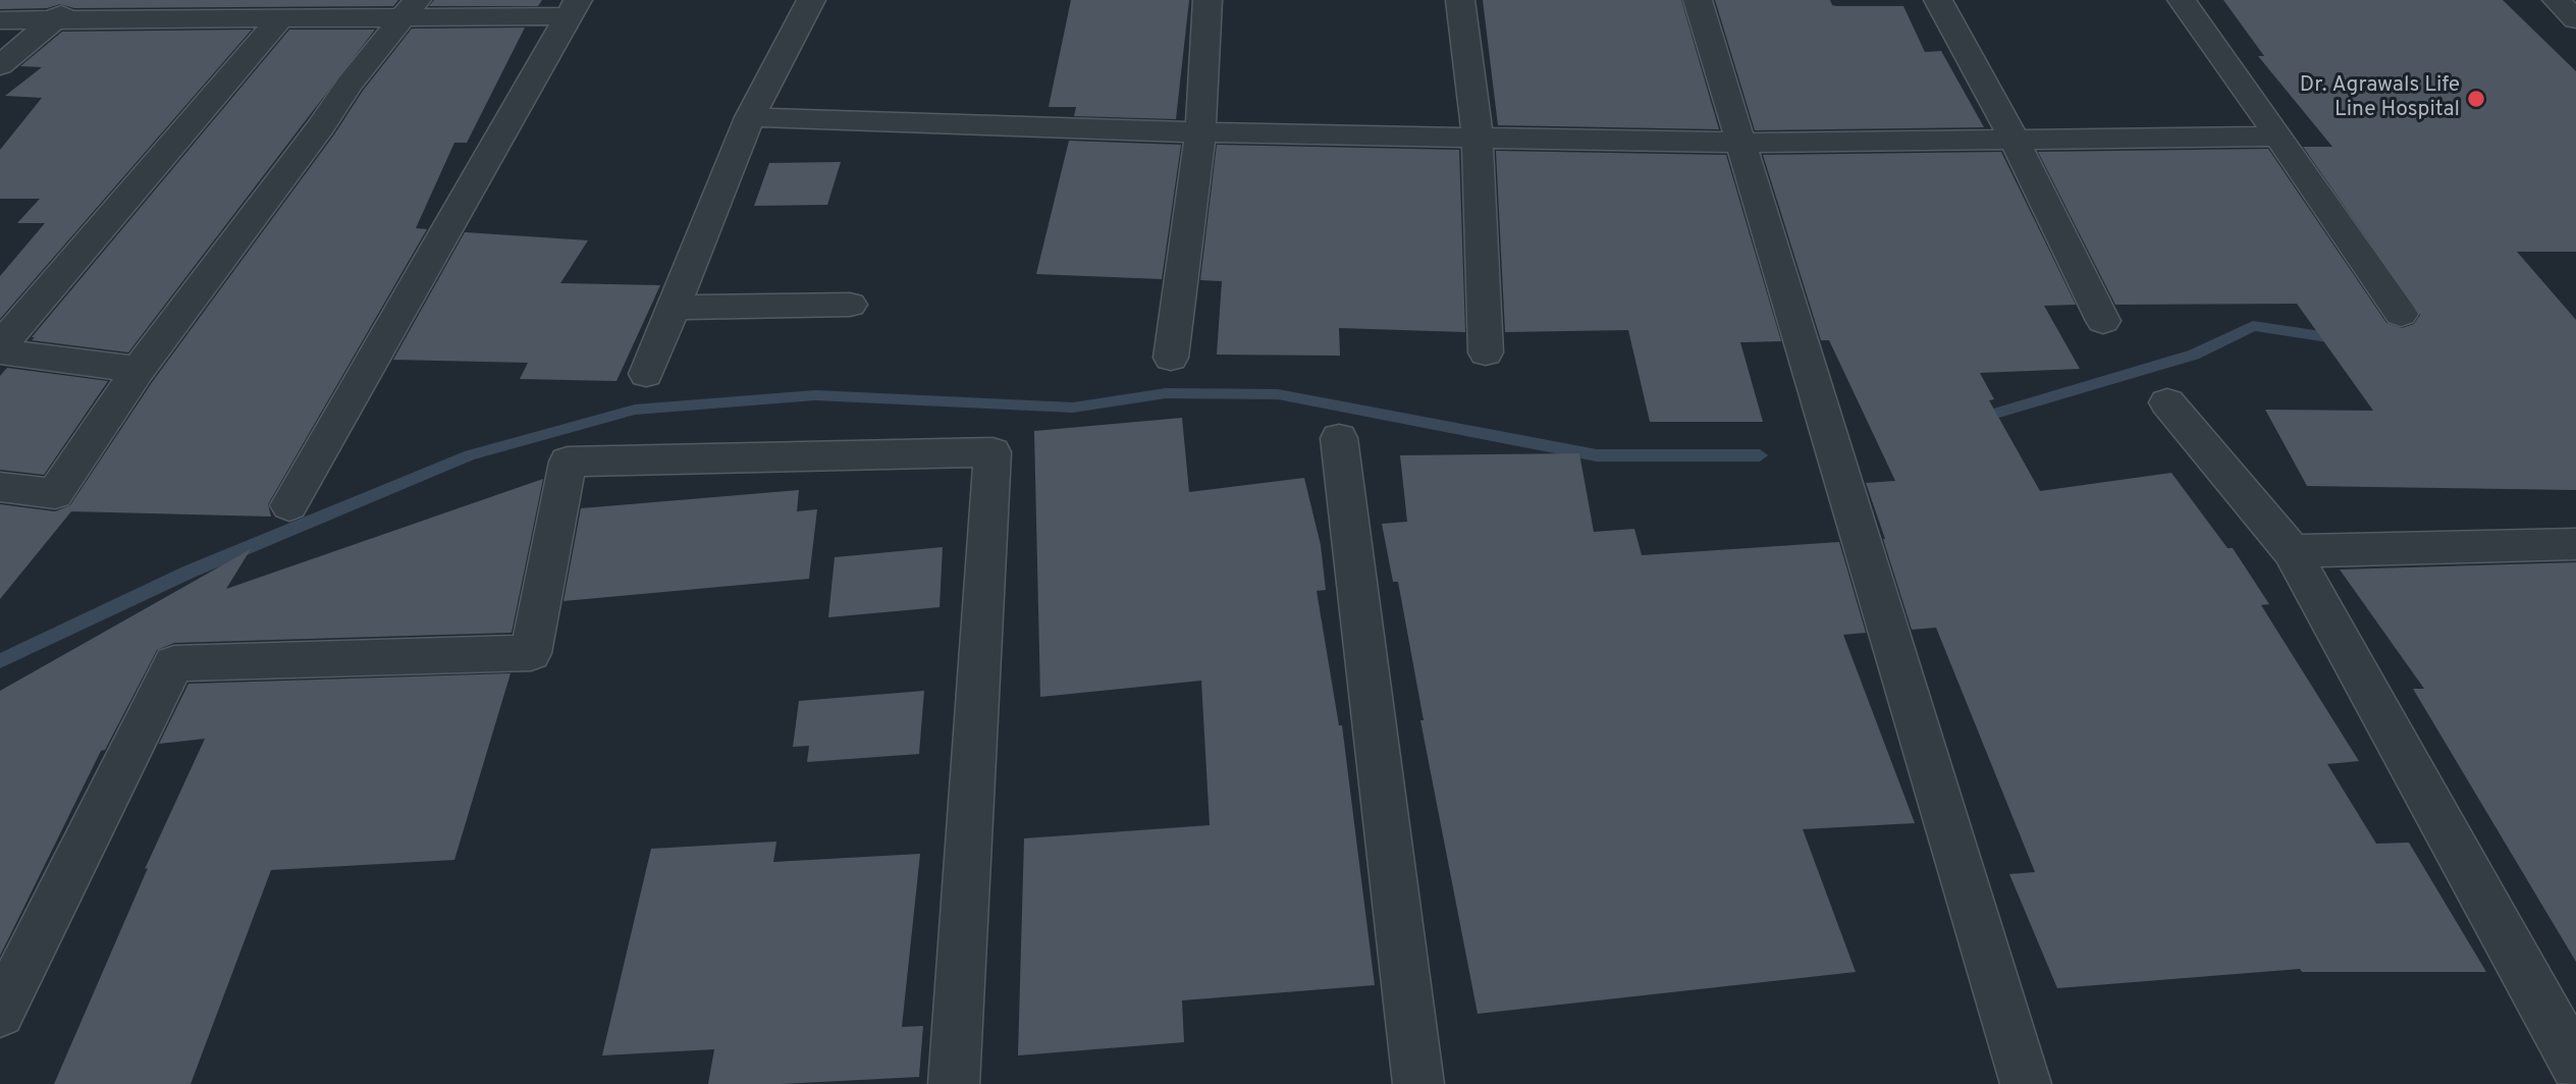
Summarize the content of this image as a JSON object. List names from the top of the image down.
{
  "places": ["Dr. Agrawals Life Line Hospital"]
}
